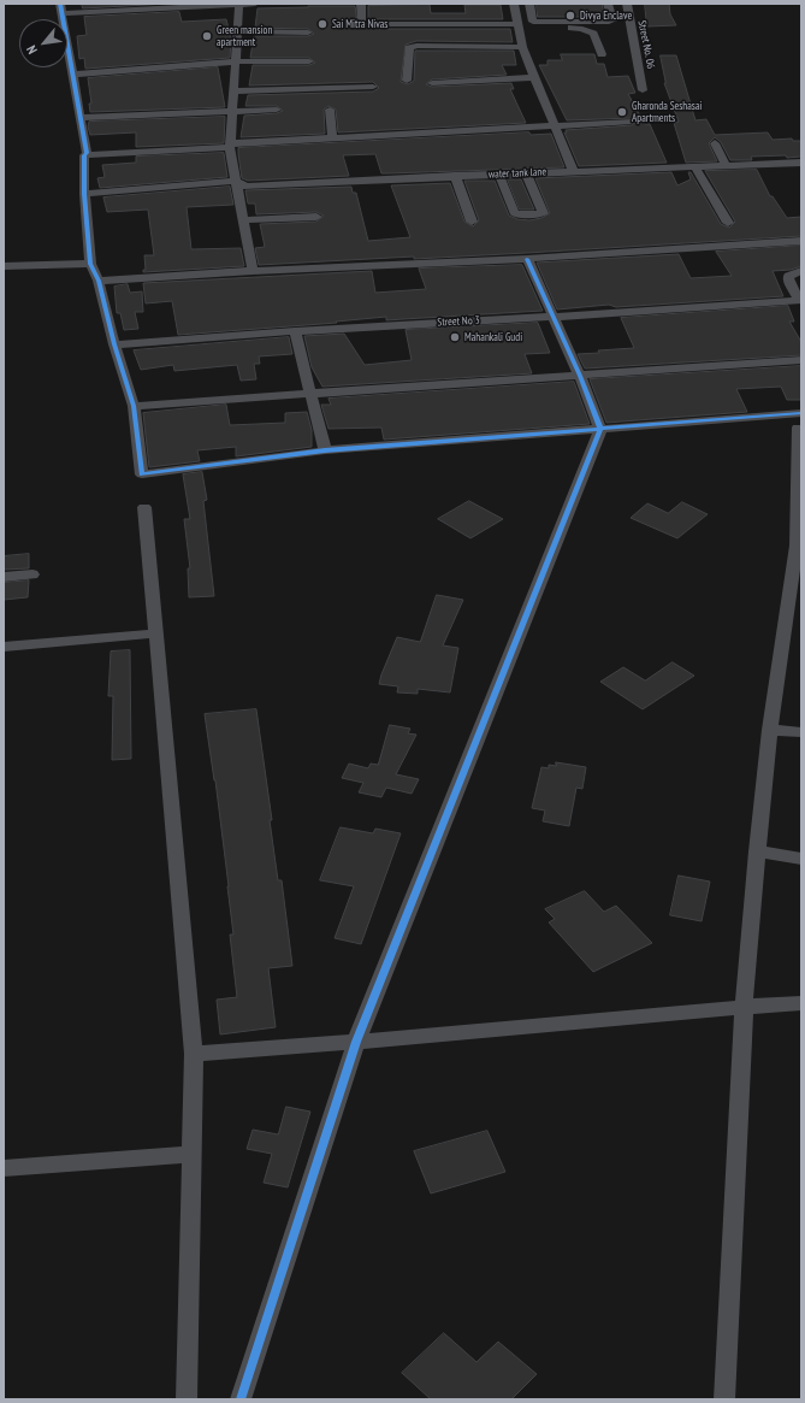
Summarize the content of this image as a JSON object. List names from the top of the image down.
{
  "streets": {
    "street": ["Street No. 06", "water tank lane", "Street No 3"]
  },
  "places": [
    "Divya Enclave",
    "Sai Mitra Nivas",
    "Green mansion apartment",
    "Gharonda Seshasai Apartments",
    "Mahankali Gudi"
  ],
  "north": "bottom left"
}
